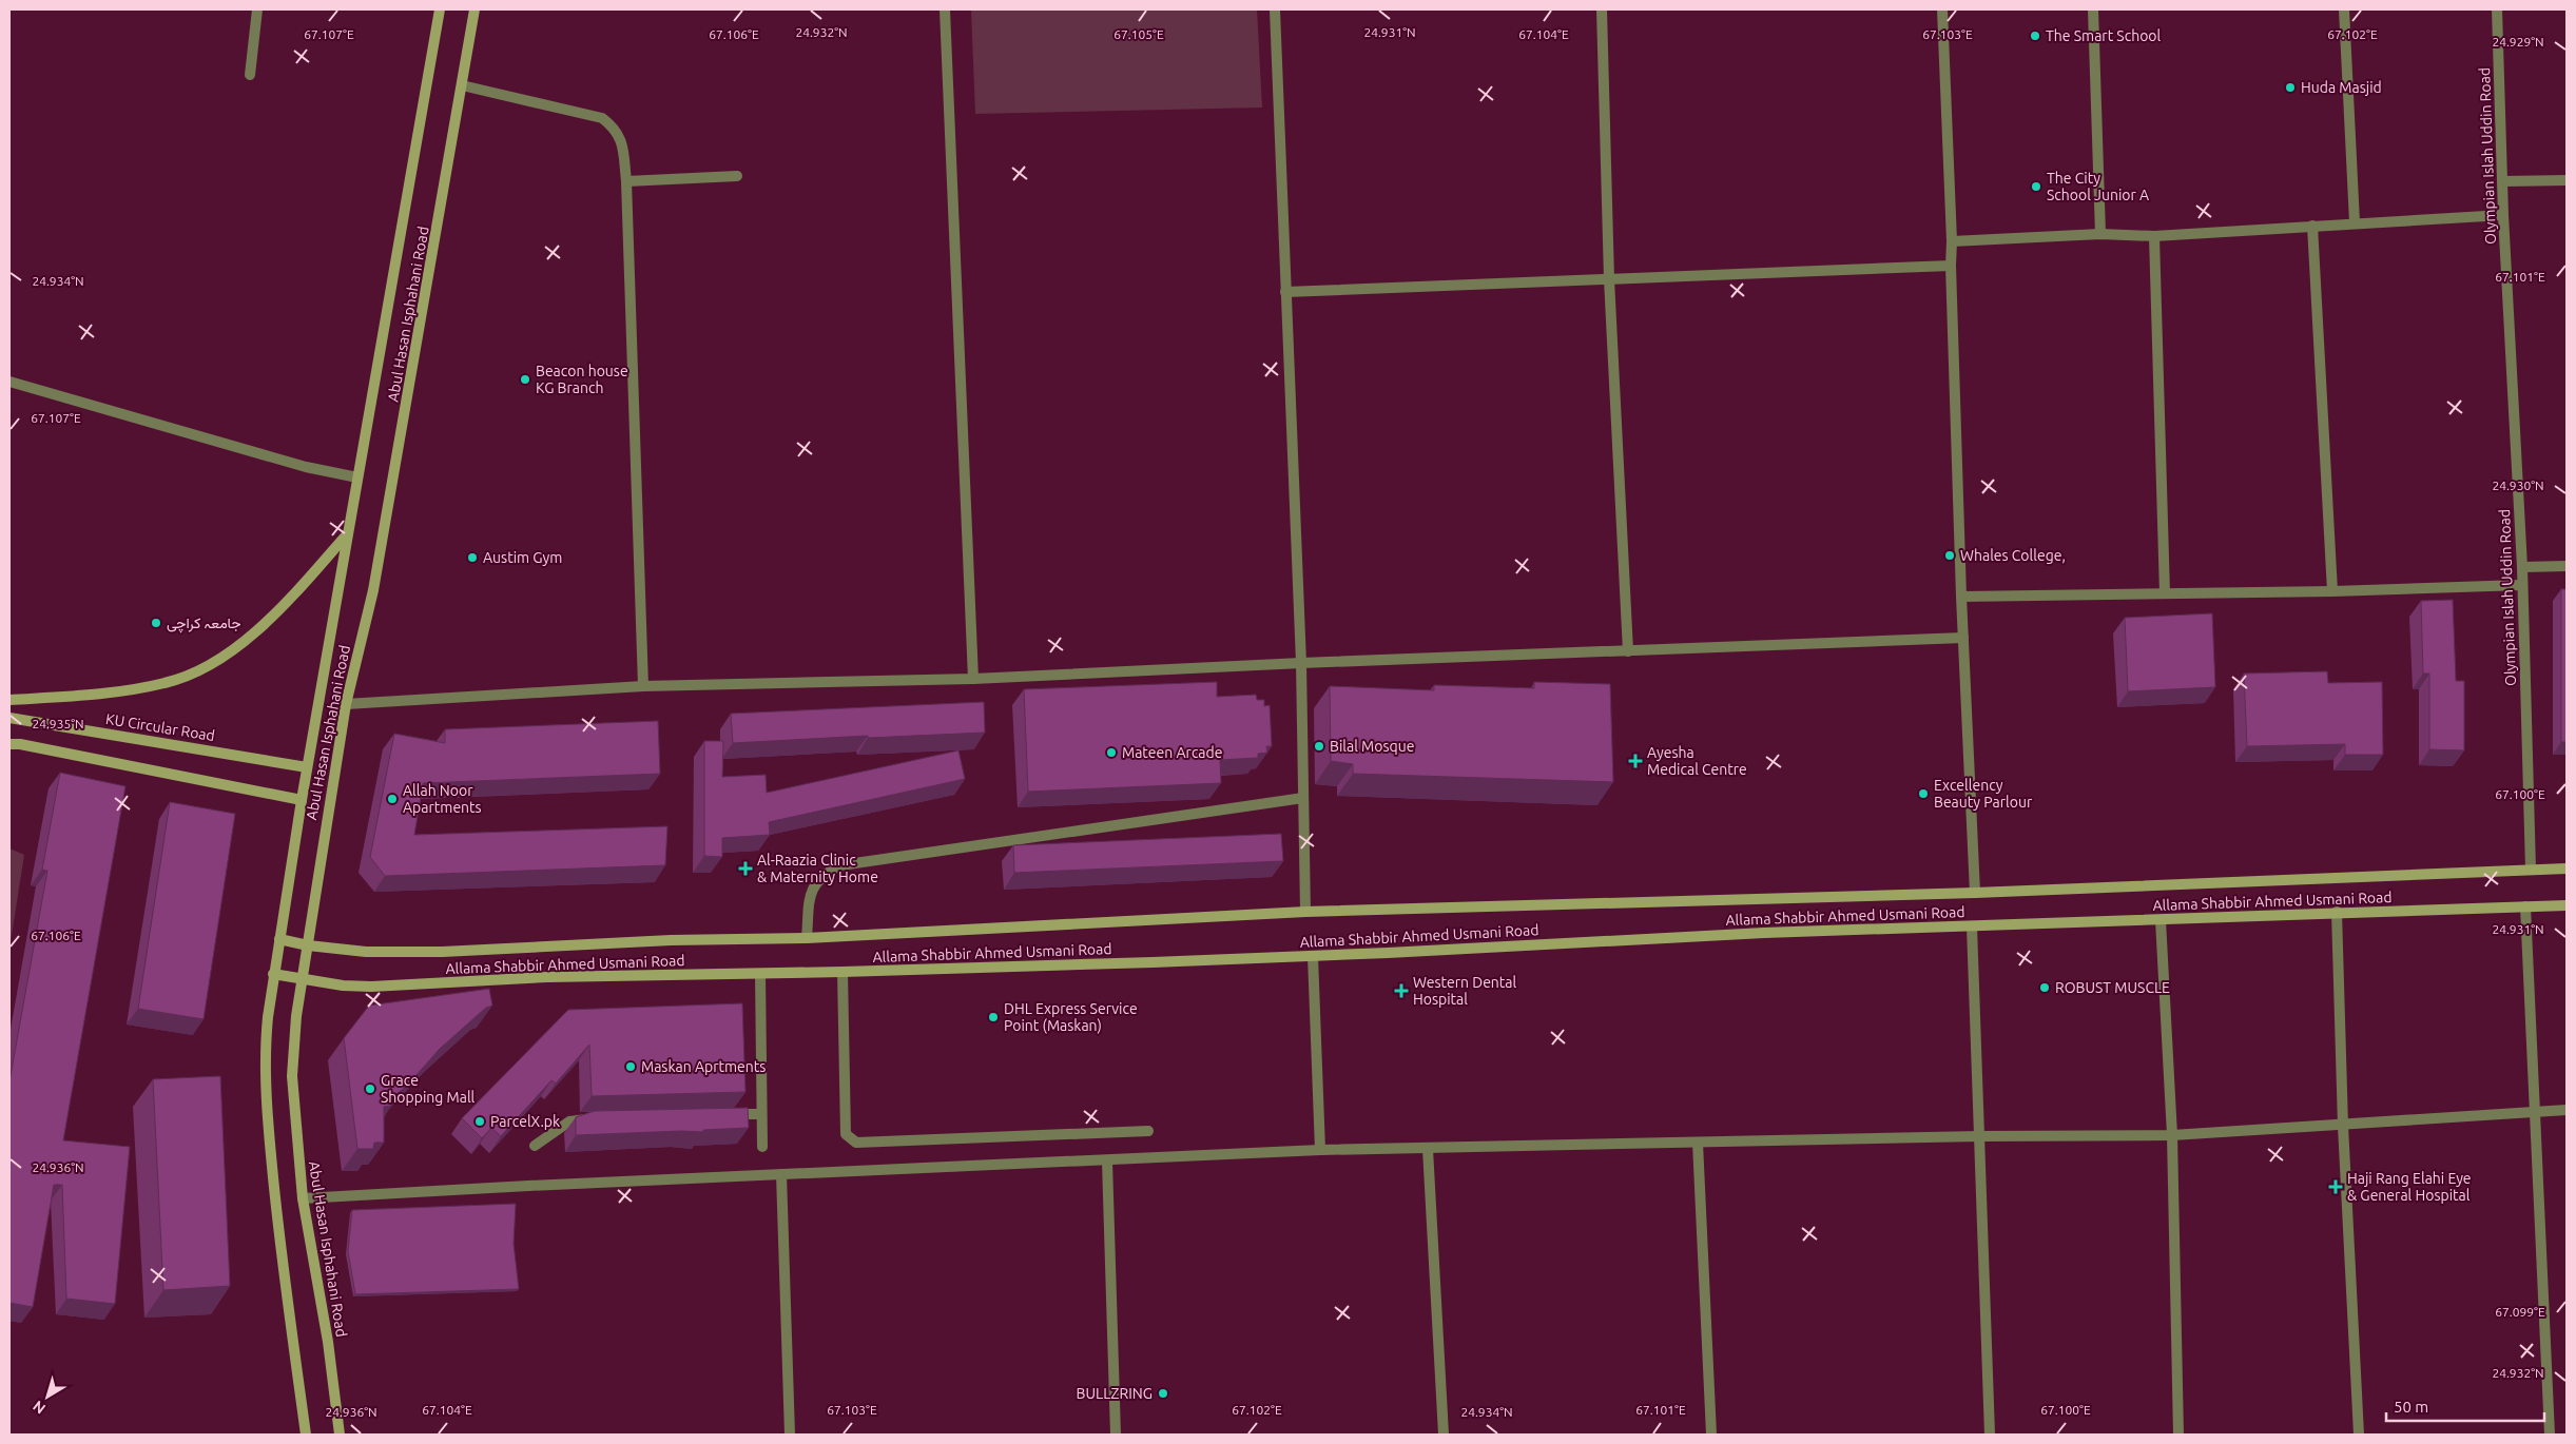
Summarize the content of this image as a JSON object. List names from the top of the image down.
{
  "streets": {
    "main road": ["Abul Hasan Isphahani Road", "KU Circular Road", "Allama Shabbir Ahmed Usmani Road"],
    "street": ["Olympian Islah Uddin Road"]
  },
  "crossings": [
    ["Olympian Islah Uddin Road", "Allama Shabbir Ahmed Usmani Road"],
    ["Abul Hasan Isphahani Road", "KU Circular Road"],
    ["Abul Hasan Isphahani Road", "Allama Shabbir Ahmed Usmani Road"]
  ],
  "places": {
    "other": [
      "The Smart School",
      "Huda Masjid",
      "The City School Junior A",
      "Beacon house KG Branch",
      "Whales College,",
      "Austim Gym",
      "جامعہ کراچی",
      "Bilal Mosque",
      "Mateen Arcade",
      "Excellency Beauty Parlour",
      "Allah Noor Apartments",
      "ROBUST MUSCLE",
      "DHL Express Service Point (Maskan)",
      "Maskan Aprtments",
      "Grace Shopping Mall",
      "ParcelX.pk",
      "BULLZRING"
    ],
    "health": [
      "Ayesha Medical Centre",
      "Al-Raazia Clinic & Maternity Home",
      "Western Dental Hospital",
      "Haji Rang Elahi Eye & General Hospital"
    ]
  },
  "scale_bar": "50 m",
  "north": "bottom left",
  "coordinates": [
    "24.932°N",
    "24.931°N",
    "67.107°E",
    "67.106°E",
    "67.105°E",
    "67.104°E",
    "67.103°E",
    "67.102°E",
    "24.929°N",
    "67.101°E",
    "24.934°N",
    "24.930°N",
    "24.935°N",
    "67.100°E",
    "24.936°N",
    "67.099°E"
  ]
}
